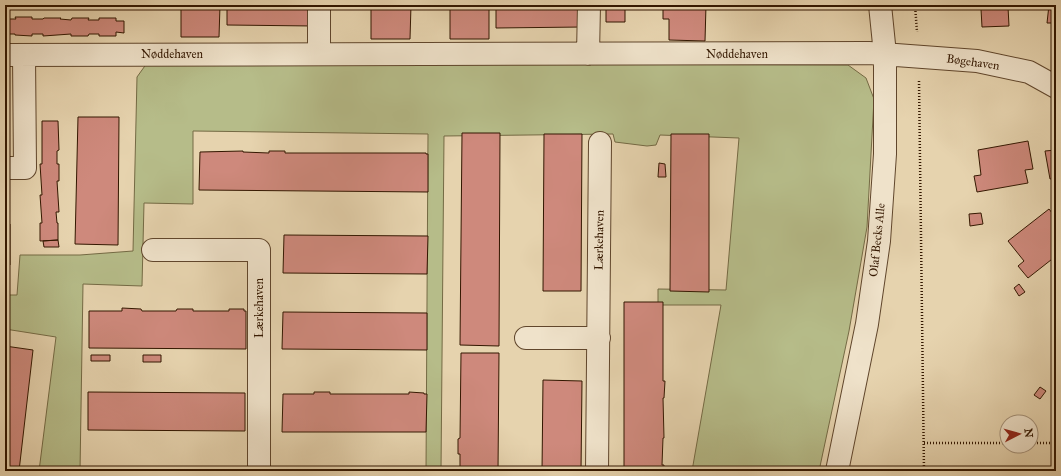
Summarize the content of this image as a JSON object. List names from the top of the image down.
{
  "streets": {
    "street": [
      "Nøddehaven",
      "Bøgehaven",
      "Lærkehaven",
      "Olaf Becks Alle"
    ]
  },
  "crossings": [
    ["Nøddehaven", "Bøgehaven"],
    ["Nøddehaven", "Olaf Becks Alle"],
    ["Bøgehaven", "Olaf Becks Alle"]
  ],
  "north": "right"
}
